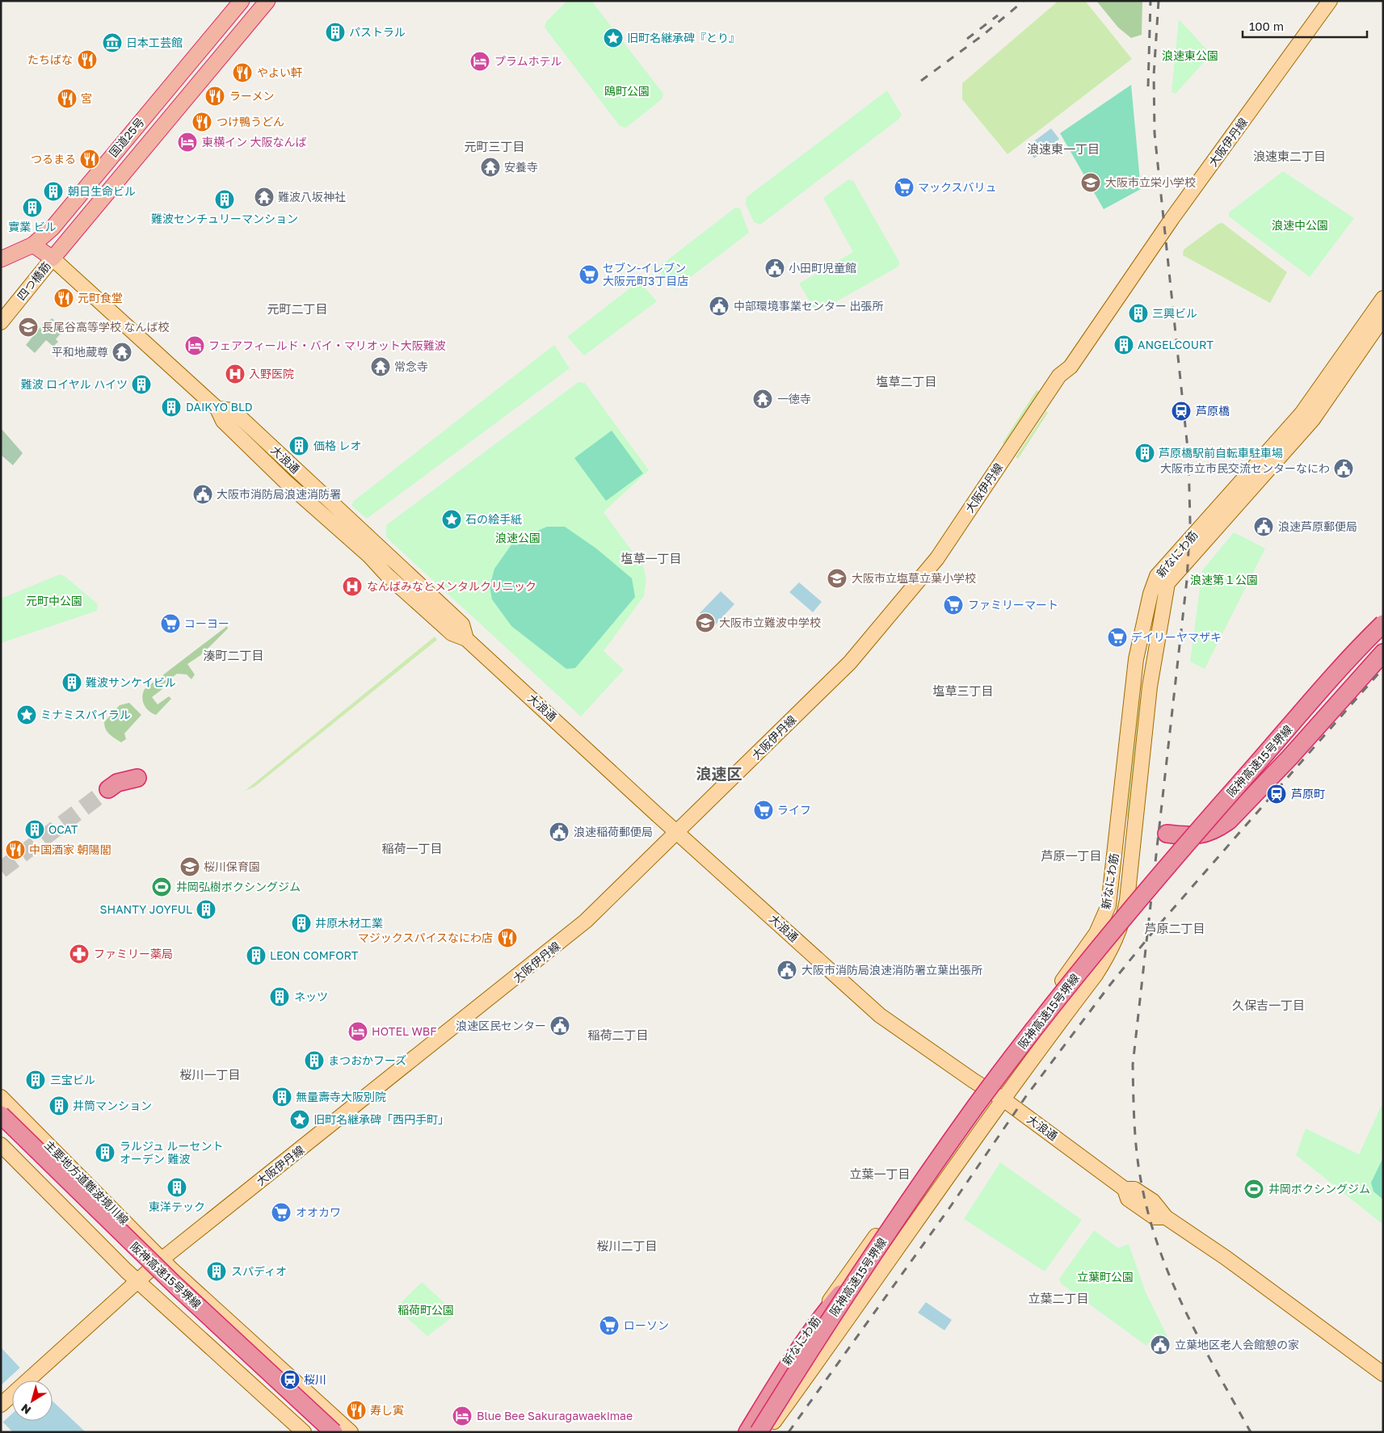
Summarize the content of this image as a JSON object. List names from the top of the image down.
{
  "streets": {
    "highway": ["国道25号", "大浪通", "阪神高速15号堺線"],
    "main road": [
      "大阪伊丹線",
      "四つ橋筋",
      "新なにわ筋",
      "主要地方道難波境川線"
    ]
  },
  "crossings": [
    ["国道25号", "四つ橋筋"],
    ["国道25号", "大浪通"],
    ["大阪伊丹線", "大浪通"],
    ["大阪伊丹線", "主要地方道難波境川線"],
    ["四つ橋筋", "大浪通"],
    ["大浪通", "新なにわ筋"]
  ],
  "districts": [
    "元町三丁目",
    "浪速東一丁目",
    "浪速東二丁目",
    "元町二丁目",
    "塩草二丁目",
    "塩草一丁目",
    "湊町二丁目",
    "塩草三丁目",
    "浪速区",
    "稲荷一丁目",
    "芦原一丁目",
    "芦原二丁目",
    "久保吉一丁目",
    "稲荷二丁目",
    "桜川一丁目",
    "立葉一丁目",
    "桜川二丁目",
    "立葉二丁目"
  ],
  "parks": [
    "浪速東公園",
    "鴎町公園",
    "浪速中公園",
    "浪速公園",
    "浪速第１公園",
    "元町中公園",
    "立葉町公園",
    "稲荷町公園"
  ],
  "places": {
    "building": [
      "パストラル",
      "朝日生命ビル",
      "難波センチュリーマンション",
      "實業 ビル",
      "三興ビル",
      "ANGELCOURT",
      "難波 ロイヤル ハイツ",
      "DAIKYO BLD",
      "価格 レオ",
      "芦原橋駅前自転車駐車場",
      "難波サンケイビル",
      "OCAT",
      "SHANTY JOYFUL",
      "井原木材工業",
      "LEON COMFORT",
      "ネッツ",
      "まつおかフーズ",
      "三宝ビル",
      "無量壽寺大阪別院",
      "井筒マンション",
      "ラルジュ ルーセント オーデン 難波",
      "東洋テック",
      "スパディオ"
    ],
    "place": [
      "旧町名継承碑『とり』",
      "石の絵手紙",
      "ミナミスパイラル",
      "旧町名継承碑「西円手町」"
    ],
    "museum": ["日本工芸館"],
    "restaurant": [
      "たちばな",
      "やよい軒",
      "ラーメン",
      "宮",
      "つけ鴨うどん",
      "つるまる",
      "元町食堂",
      "中国酒家 朝陽閣",
      "マジックスパイスなにわ店",
      "寿し寅"
    ],
    "hotel": [
      "プラムホテル",
      "東横イン 大阪なんば",
      "フェアフィールド・バイ・マリオット大阪難波",
      "HOTEL WBF",
      "Blue Bee Sakuragawaekimae"
    ],
    "temple": [
      "安養寺",
      "難波八坂神社",
      "平和地蔵尊",
      "常念寺",
      "一徳寺"
    ],
    "school or university": [
      "大阪市立栄小学校",
      "長尾谷高等学校 なんば校",
      "大阪市立塩草立葉小学校",
      "大阪市立難波中学校",
      "桜川保育園"
    ],
    "supermarket": [
      "マックスバリュ",
      "セブン-イレブン 大阪元町3丁目店",
      "ファミリーマート",
      "コーヨー",
      "デイリーヤマザキ",
      "ライフ",
      "オオカワ",
      "ローソン"
    ],
    "public building": [
      "小田町児童館",
      "中部環境事業センター 出張所",
      "大阪市立市民交流センターなにわ",
      "大阪市消防局浪速消防署",
      "浪速芦原郵便局",
      "浪速稲荷郵便局",
      "大阪市消防局浪速消防署立葉出張所",
      "浪速区民センター",
      "立葉地区老人会館憩の家"
    ],
    "hospital": ["入野医院", "なんばみなとメンタルクリニック"],
    "station": ["芦原橋", "芦原町", "桜川"],
    "sports": ["井岡弘樹ボクシングジム", "井岡ボクシングジム"],
    "pharmacy": ["ファミリー薬局"]
  },
  "scale_bar": "100 m",
  "north": "bottom left"
}
